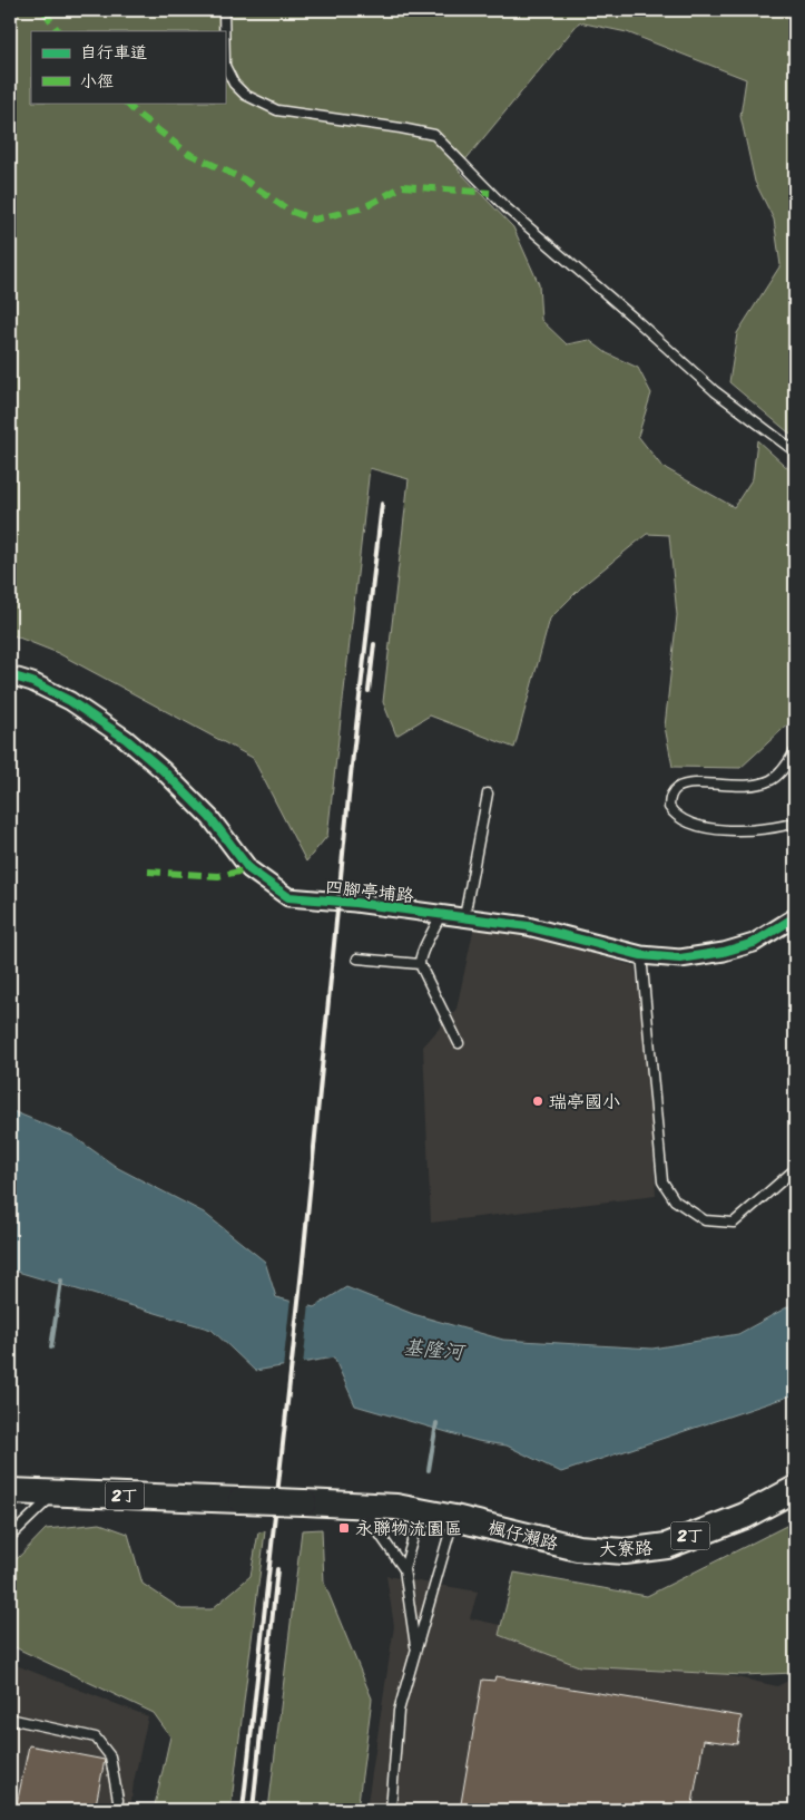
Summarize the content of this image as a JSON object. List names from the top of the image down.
{
  "streets": {
    "main road": ["2丁", "楓仔瀨路", "大寮路"],
    "street": ["四腳亭埔路"]
  },
  "crossings": [
    ["2丁", "楓仔瀨路"],
    ["楓仔瀨路", "大寮路"]
  ],
  "water": ["基隆河"],
  "places": {
    "other": ["瑞亭國小"],
    "transit": ["永聯物流園區"]
  },
  "legend": ["自行車道", "小徑"]
}
